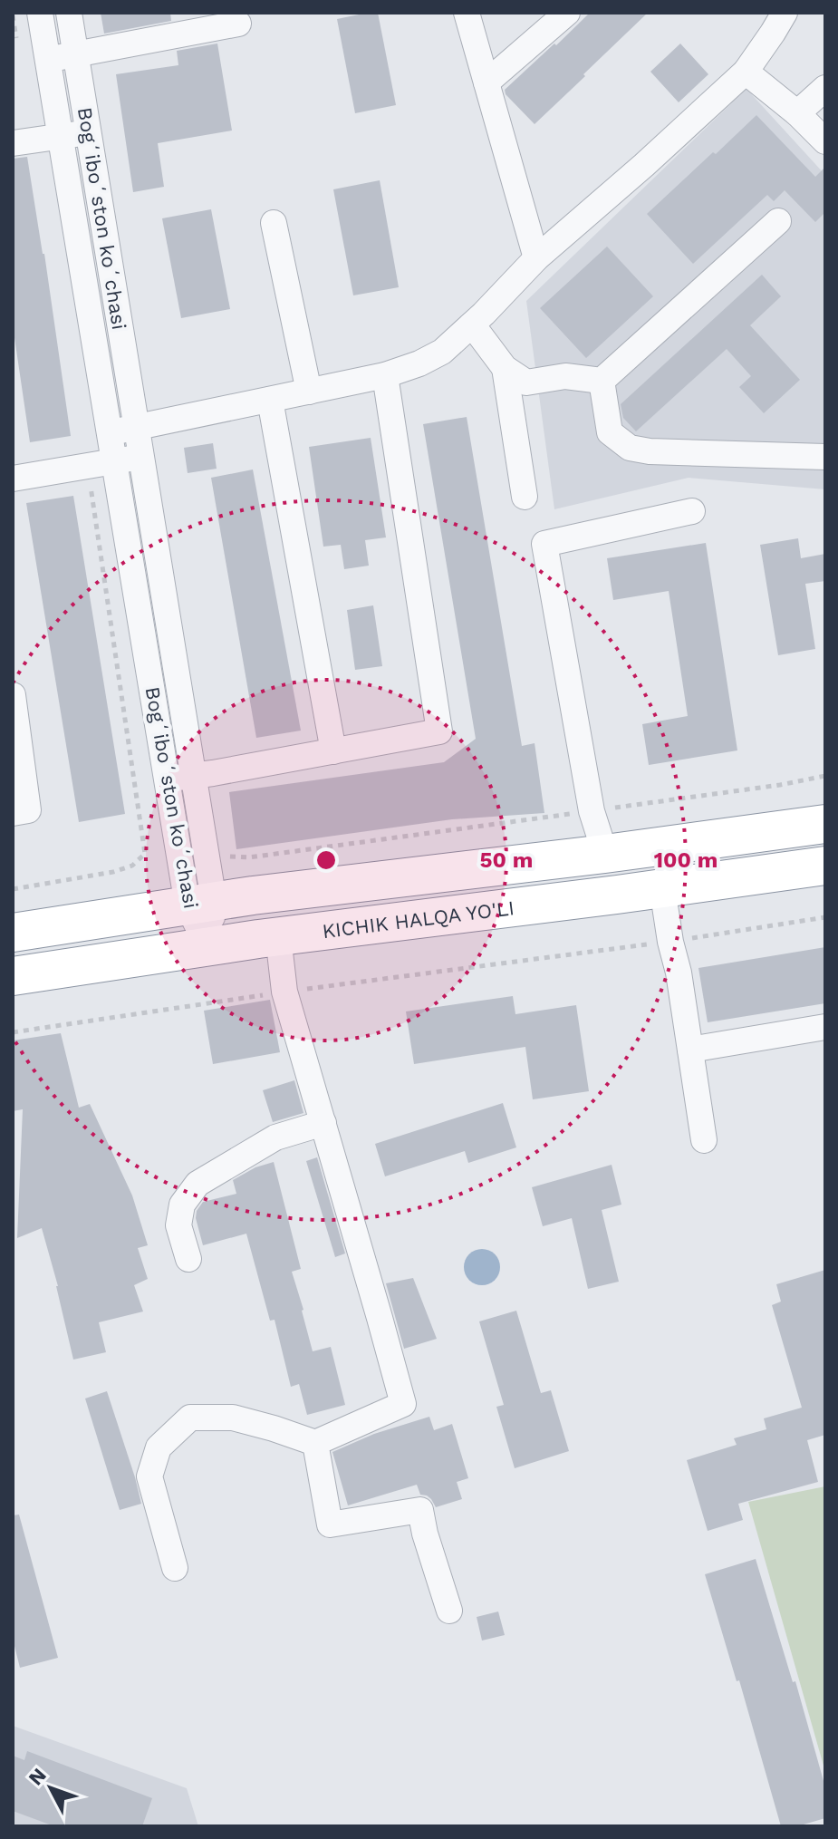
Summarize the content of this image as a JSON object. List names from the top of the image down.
{
  "streets": {
    "highway": ["KICHIK HALQA YO'LI"],
    "street": ["Bogʻiboʻston koʻchasi"]
  },
  "crossings": [
    ["Bogʻiboʻston koʻchasi", "KICHIK HALQA YO'LI"]
  ],
  "north": "top left",
  "rings": ["50 m", "100 m"]
}
